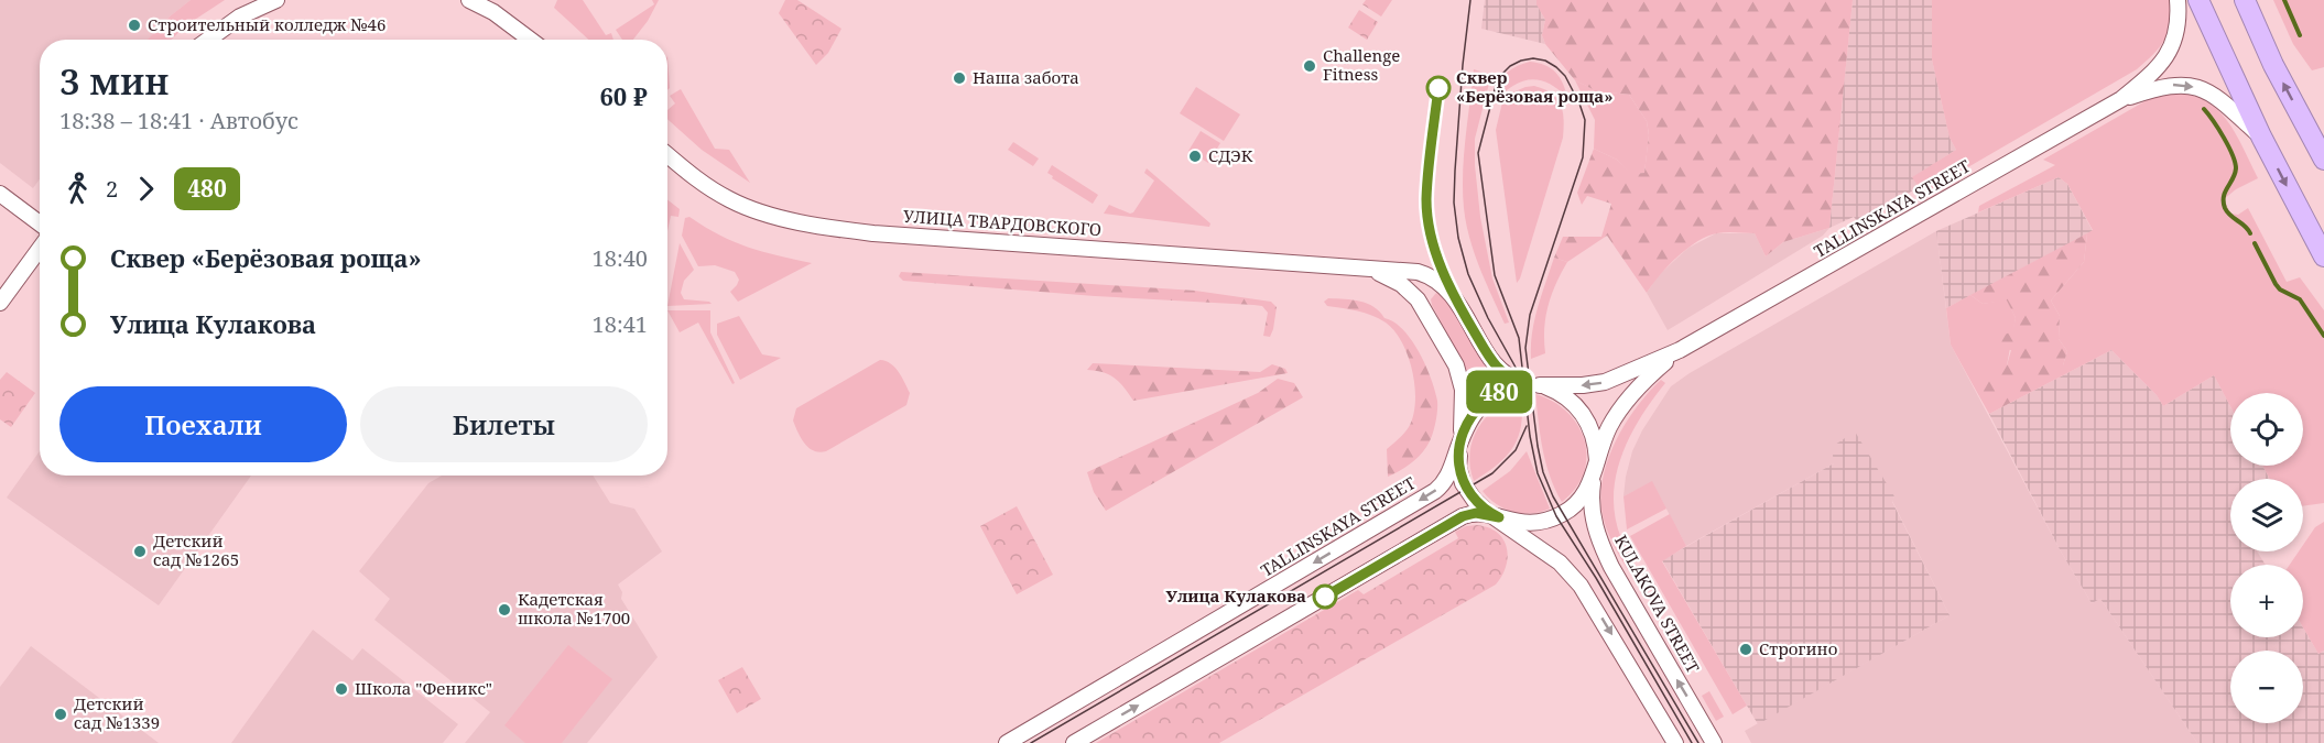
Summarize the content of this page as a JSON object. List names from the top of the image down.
{
  "streets": {
    "main road": ["TALLINSKAYA STREET", "УЛИЦА ТВАРДОВСКОГО", "KULAKOVA STREET"]
  },
  "crossings": [
    ["TALLINSKAYA STREET", "УЛИЦА ТВАРДОВСКОГО"],
    ["TALLINSKAYA STREET", "KULAKOVA STREET"],
    ["УЛИЦА ТВАРДОВСКОГО", "KULAKOVA STREET"]
  ],
  "places": [
    "Строительный колледж №46",
    "Challenge Fitness",
    "Наша забота",
    "Сквер «Берёзовая роща»",
    "СДЭК",
    "Детский сад №1265",
    "Улица Кулакова",
    "Кадетская школа №1700",
    "Строгино",
    "Школа \"Феникс\"",
    "Детский сад №1339"
  ],
  "lines": ["bus line 480"],
  "page": {
    "on_map": "480",
    "heading": ["3 мин", "18:38 – 18:41 · Автобус", "60 ₽"],
    "legs": ["2", "480"],
    "list": [
      {
        "name": "Сквер «Берёзовая роща»",
        "value": "18:40"
      },
      {
        "name": "Улица Кулакова",
        "value": "18:41"
      }
    ],
    "buttons": ["Поехали", "Билеты"],
    "map_buttons": ["+", "−"]
  }
}
